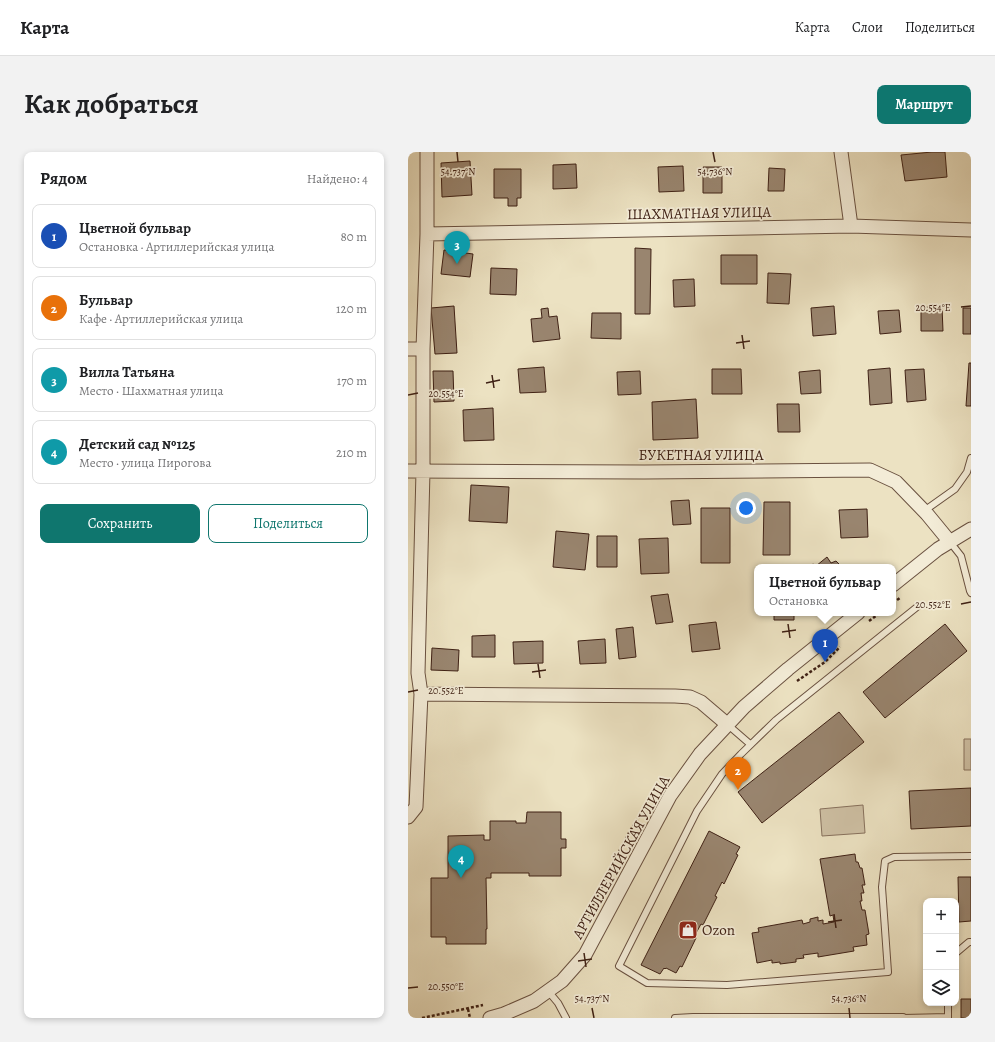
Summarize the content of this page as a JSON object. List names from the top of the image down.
{
  "streets": {
    "street": ["ШАХМАТНАЯ УЛИЦА", "БУКЕТНАЯ УЛИЦА", "АРТИЛЛЕРИЙСКАЯ УЛИЦА"]
  },
  "places": {
    "shop": ["Ozon"]
  },
  "page": {
    "header": "Карта",
    "nav": ["Карта", "Слои", "Поделиться"],
    "title": "Как добраться",
    "buttons": [
      "Маршрут",
      ["Сохранить", "Поделиться"]
    ],
    "heading": ["Рядом", "Найдено: 4"],
    "list": [
      {
        "mark": "1",
        "name": "Цветной бульвар",
        "note": "Остановка · Артиллерийская улица",
        "value": "80 m"
      },
      {
        "mark": "2",
        "name": "Бульвар",
        "note": "Кафе · Артиллерийская улица",
        "value": "120 m"
      },
      {
        "mark": "3",
        "name": "Вилла Татьяна",
        "note": "Место · Шахматная улица",
        "value": "170 m"
      },
      {
        "mark": "4",
        "name": "Детский сад №125",
        "note": "Место · улица Пирогова",
        "value": "210 m"
      }
    ],
    "pins": [
      "3",
      "1",
      "2",
      "4"
    ],
    "popup": ["Цветной бульвар", "Остановка"],
    "map_buttons": ["+", "−"]
  },
  "coordinates": [
    "54.737°N",
    "54.736°N",
    "20.554°E",
    "20.552°E",
    "20.550°E"
  ]
}
